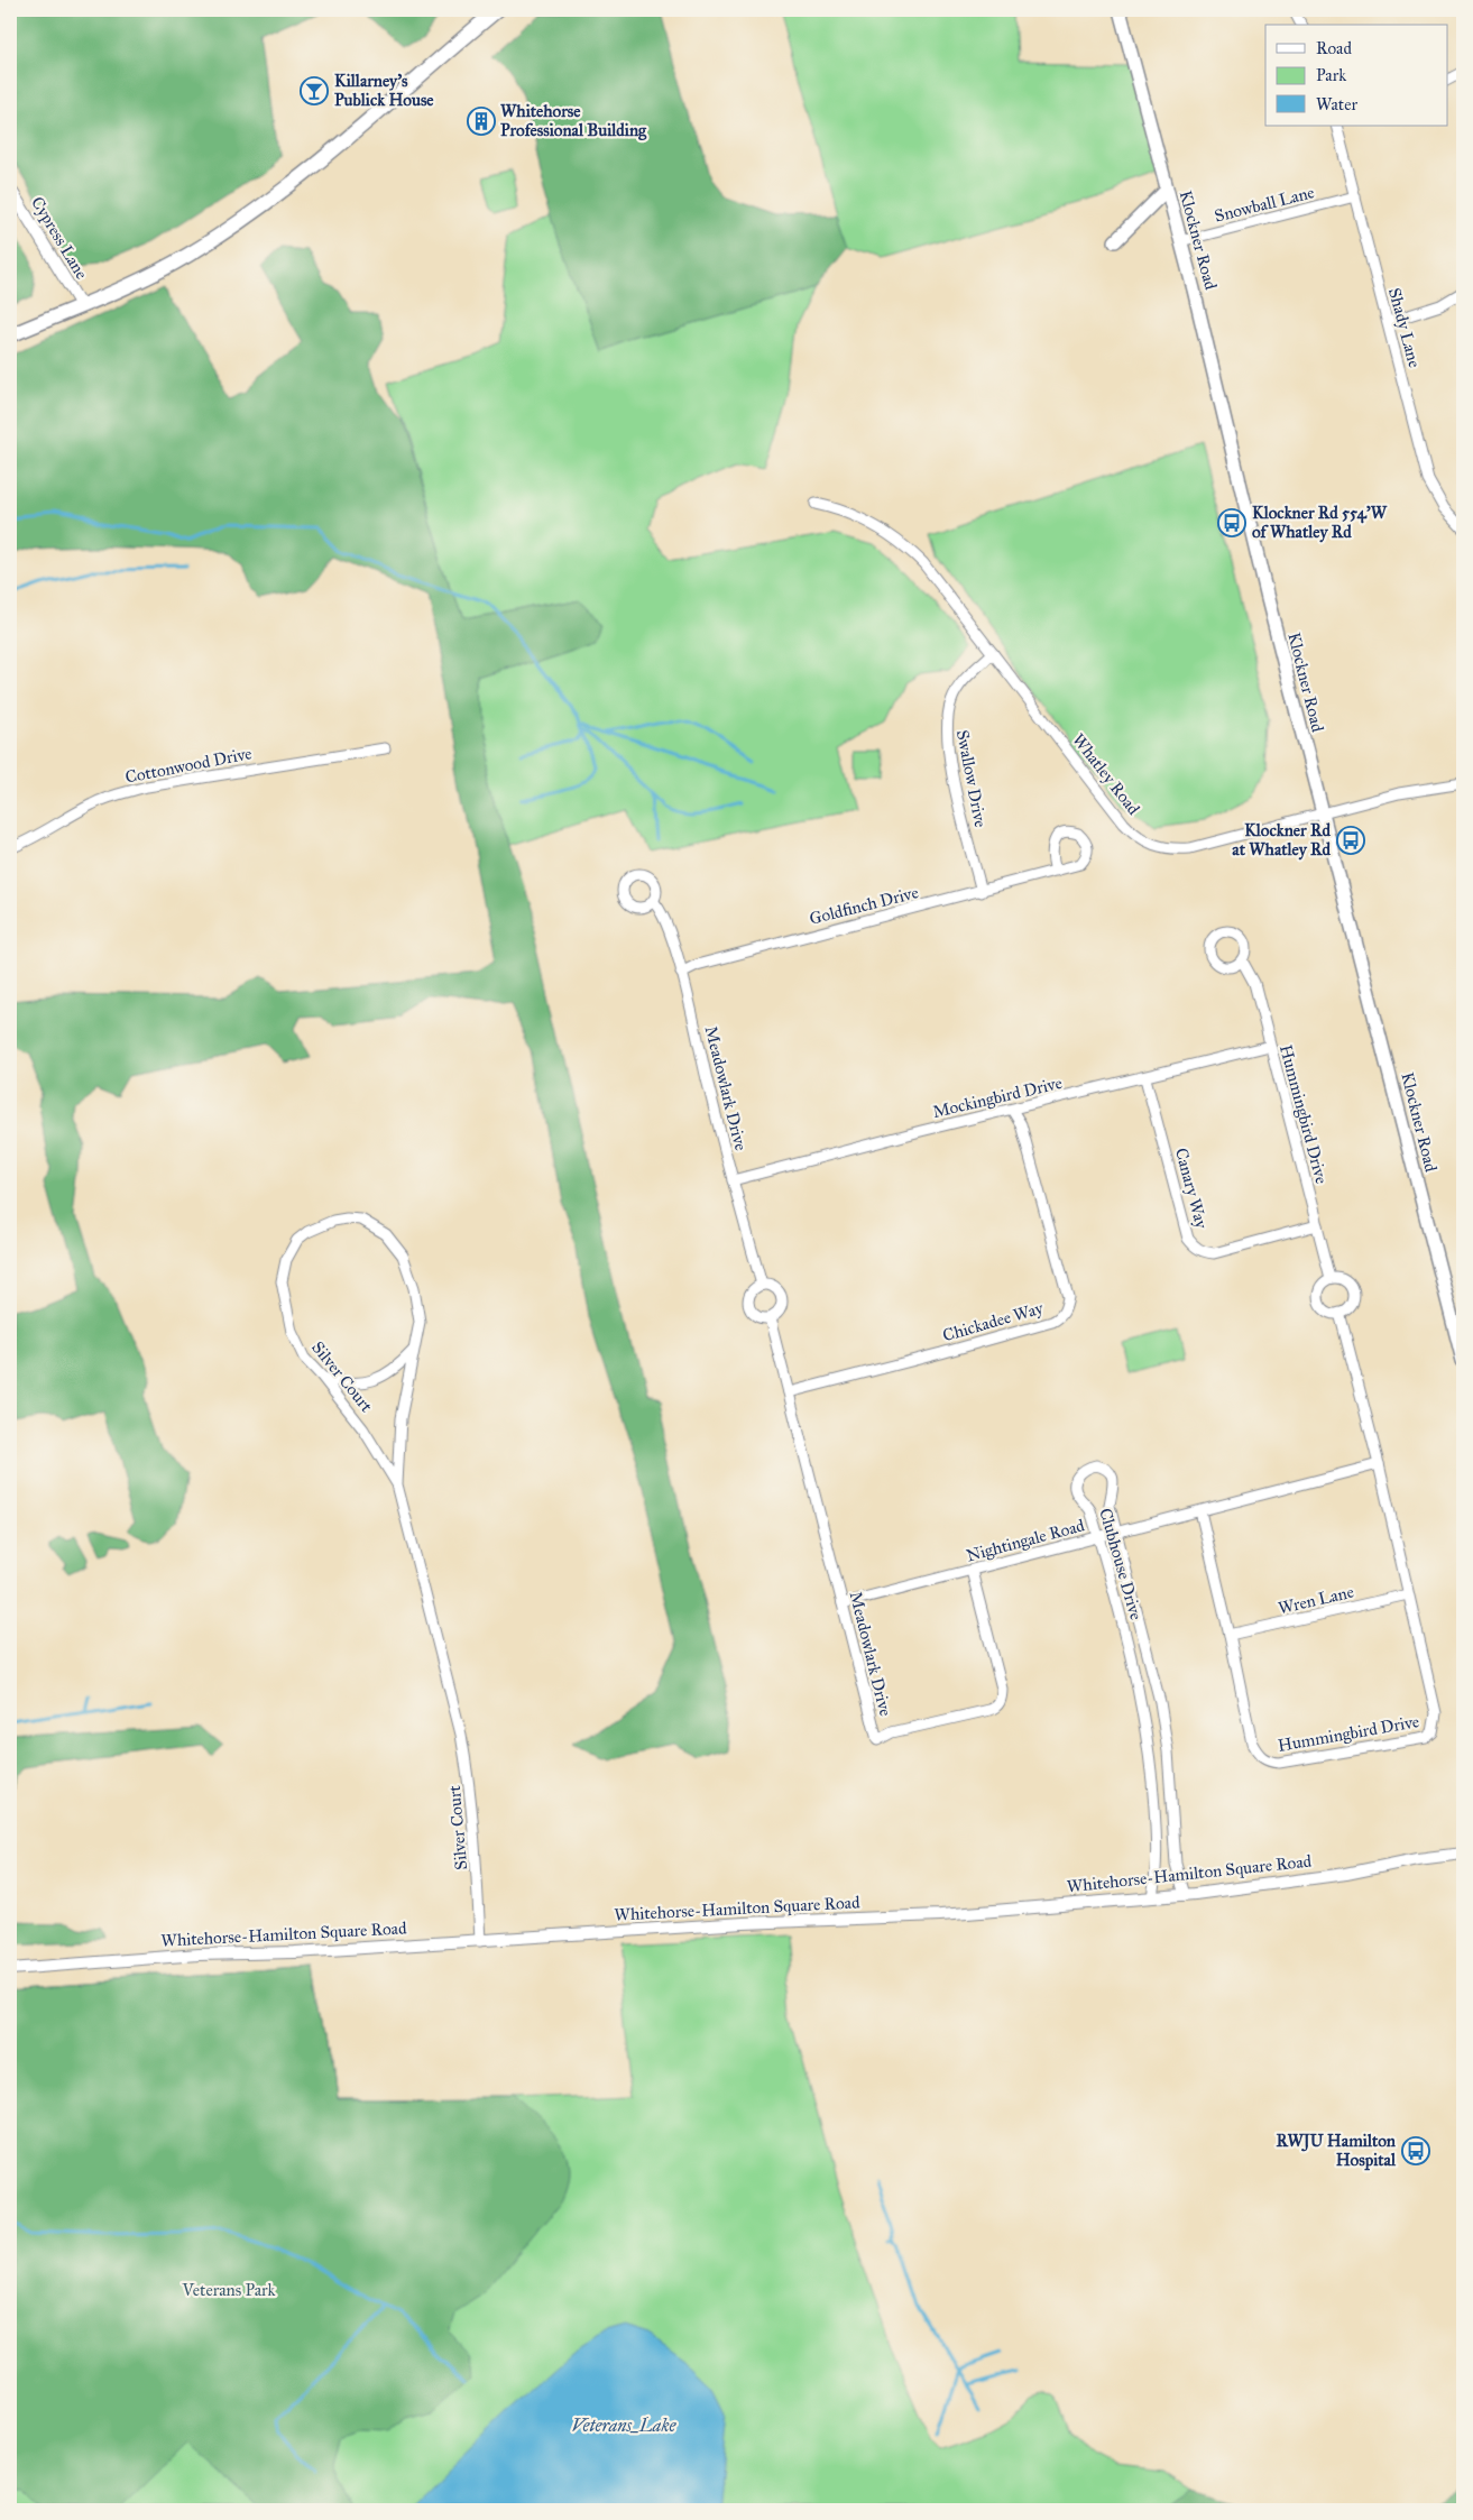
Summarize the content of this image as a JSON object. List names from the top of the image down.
{
  "streets": {
    "main road": ["Klockner Road"],
    "street": [
      "Snowball Lane",
      "Cypress Lane",
      "Shady Lane",
      "Cottonwood Drive",
      "Whatley Road",
      "Swallow Drive",
      "Goldfinch Drive",
      "Meadowlark Drive",
      "Mockingbird Drive",
      "Hummingbird Drive",
      "Canary Way",
      "Chickadee Way",
      "Silver Court",
      "Nightingale Road",
      "Clubhouse Drive",
      "Wren Lane",
      "Whitehorse-Hamilton Square Road"
    ]
  },
  "crossings": [
    ["Snowball Lane", "Klockner Road"],
    ["Snowball Lane", "Shady Lane"],
    ["Klockner Road", "Whatley Road"],
    ["Whatley Road", "Swallow Drive"],
    ["Swallow Drive", "Goldfinch Drive"],
    ["Goldfinch Drive", "Meadowlark Drive"],
    ["Meadowlark Drive", "Mockingbird Drive"],
    ["Meadowlark Drive", "Chickadee Way"],
    ["Meadowlark Drive", "Nightingale Road"],
    ["Mockingbird Drive", "Hummingbird Drive"],
    ["Mockingbird Drive", "Canary Way"],
    ["Mockingbird Drive", "Chickadee Way"],
    ["Hummingbird Drive", "Canary Way"],
    ["Hummingbird Drive", "Nightingale Road"],
    ["Hummingbird Drive", "Wren Lane"],
    ["Silver Court", "Whitehorse-Hamilton Square Road"],
    ["Nightingale Road", "Clubhouse Drive"],
    ["Clubhouse Drive", "Whitehorse-Hamilton Square Road"]
  ],
  "water": ["Veterans_Lake"],
  "parks": ["Veterans Park"],
  "places": {
    "bar": ["Killarney's Publick House"],
    "building": ["Whitehorse Professional Building"],
    "bus stop": ["Klockner Rd 554'W of Whatley Rd", "Klockner Rd at Whatley Rd", "RWJU Hamilton Hospital"]
  },
  "legend": ["Road", "Park", "Water"]
}
